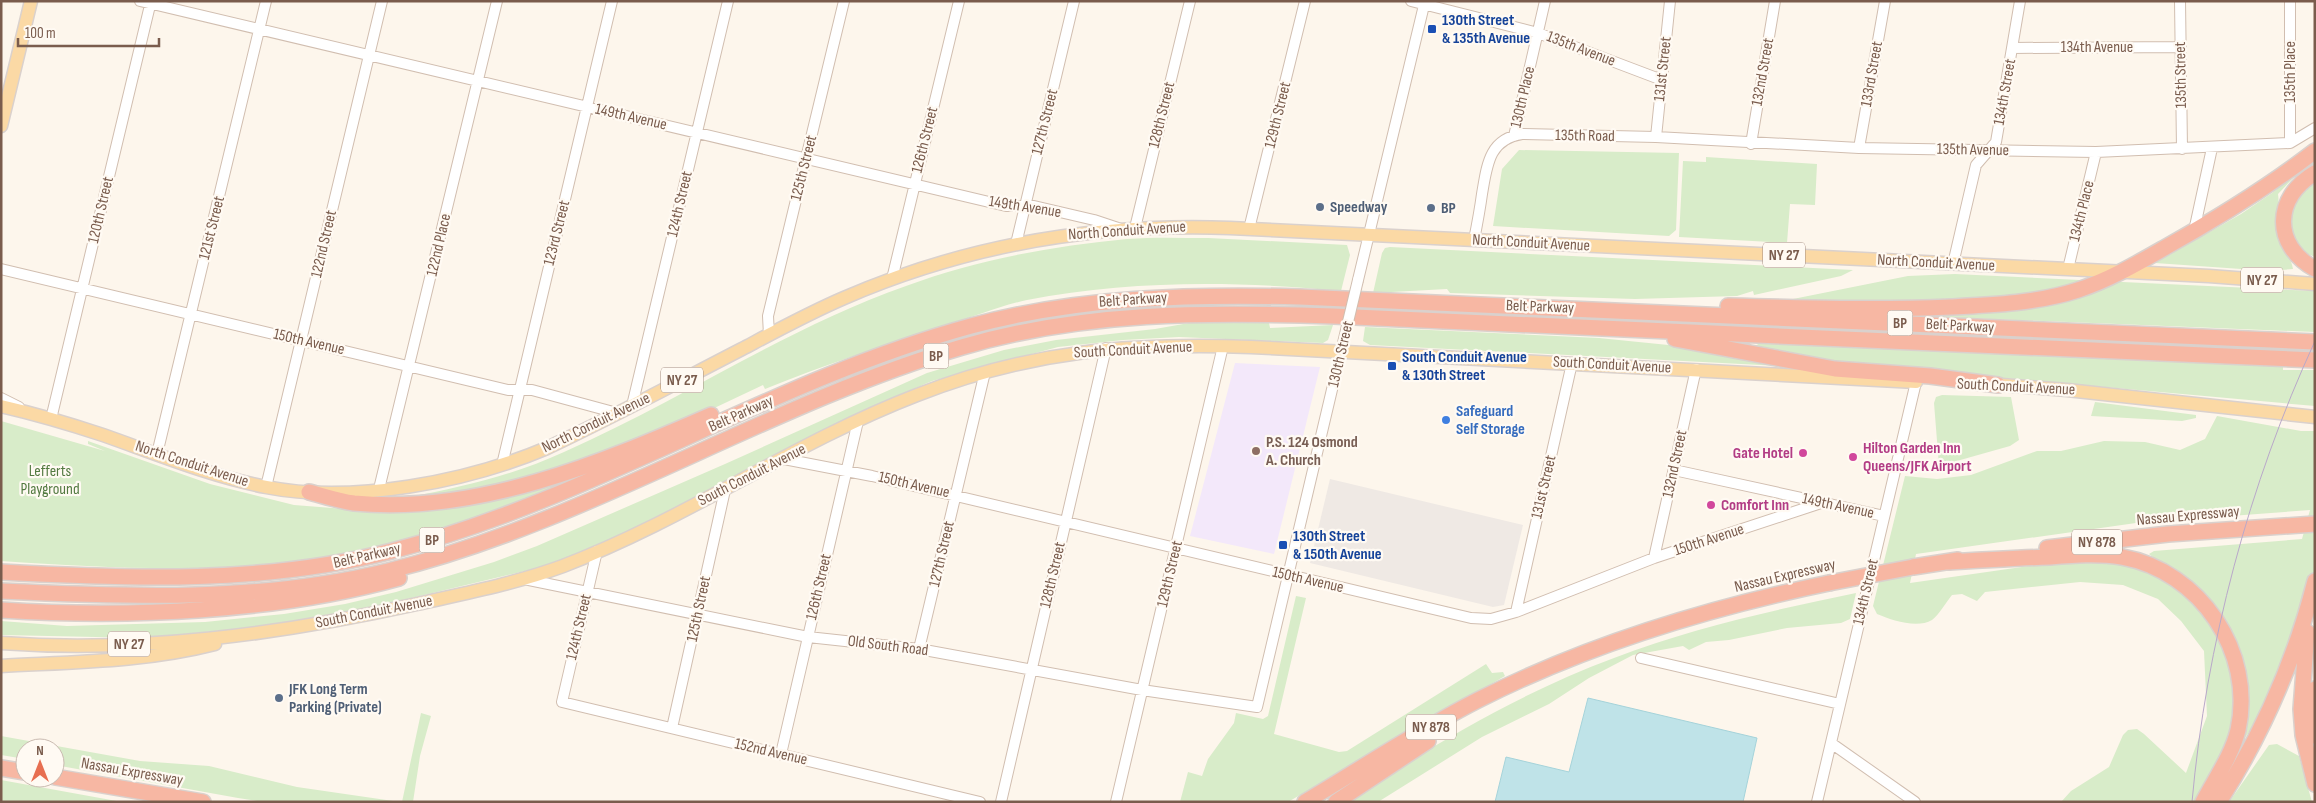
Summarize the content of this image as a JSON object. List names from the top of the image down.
{
  "streets": {
    "highway": [
      "Belt Parkway",
      "BP",
      "Nassau Expressway",
      "NY 878"
    ],
    "main road": ["North Conduit Avenue", "NY 27", "South Conduit Avenue"],
    "street": [
      "134th Avenue",
      "135th Avenue",
      "131st Street",
      "132nd Street",
      "135th Place",
      "133rd Street",
      "135th Street",
      "134th Street",
      "130th Place",
      "128th Street",
      "129th Street",
      "149th Avenue",
      "127th Street",
      "135th Road",
      "126th Street",
      "125th Street",
      "124th Street",
      "120th Street",
      "134th Place",
      "121st Street",
      "123rd Street",
      "122nd Street",
      "122nd Place",
      "150th Avenue",
      "130th Street",
      "Old South Road",
      "152nd Avenue"
    ]
  },
  "crossings": [
    ["134th Avenue", "135th Street"],
    ["134th Avenue", "134th Street"],
    ["135th Avenue", "131st Street"],
    ["135th Avenue", "132nd Street"],
    ["135th Avenue", "135th Place"],
    ["135th Avenue", "133rd Street"],
    ["135th Avenue", "135th Street"],
    ["135th Avenue", "134th Street"],
    ["135th Avenue", "130th Place"],
    ["135th Avenue", "135th Road"],
    ["135th Avenue", "134th Place"],
    ["135th Avenue", "130th Street"],
    ["131st Street", "135th Road"],
    ["131st Street", "150th Avenue"],
    ["131st Street", "South Conduit Avenue"],
    ["132nd Street", "149th Avenue"],
    ["132nd Street", "150th Avenue"],
    ["132nd Street", "South Conduit Avenue"],
    ["134th Street", "149th Avenue"],
    ["134th Street", "North Conduit Avenue"],
    ["134th Street", "South Conduit Avenue"],
    ["130th Place", "135th Road"],
    ["130th Place", "North Conduit Avenue"],
    ["128th Street", "North Conduit Avenue"],
    ["128th Street", "150th Avenue"],
    ["128th Street", "South Conduit Avenue"],
    ["128th Street", "Old South Road"],
    ["129th Street", "North Conduit Avenue"],
    ["129th Street", "150th Avenue"],
    ["129th Street", "South Conduit Avenue"],
    ["129th Street", "Old South Road"],
    ["149th Avenue", "127th Street"],
    ["149th Avenue", "126th Street"],
    ["149th Avenue", "125th Street"],
    ["149th Avenue", "124th Street"],
    ["149th Avenue", "120th Street"],
    ["149th Avenue", "121st Street"],
    ["149th Avenue", "North Conduit Avenue"],
    ["149th Avenue", "123rd Street"],
    ["149th Avenue", "122nd Street"],
    ["149th Avenue", "122nd Place"],
    ["149th Avenue", "150th Avenue"],
    ["127th Street", "North Conduit Avenue"],
    ["127th Street", "150th Avenue"],
    ["127th Street", "South Conduit Avenue"],
    ["127th Street", "Old South Road"],
    ["126th Street", "North Conduit Avenue"],
    ["126th Street", "150th Avenue"],
    ["126th Street", "South Conduit Avenue"],
    ["126th Street", "Old South Road"],
    ["126th Street", "152nd Avenue"],
    ["125th Street", "North Conduit Avenue"],
    ["125th Street", "South Conduit Avenue"],
    ["125th Street", "Old South Road"],
    ["125th Street", "152nd Avenue"],
    ["124th Street", "North Conduit Avenue"],
    ["124th Street", "South Conduit Avenue"],
    ["124th Street", "Old South Road"],
    ["124th Street", "152nd Avenue"],
    ["120th Street", "North Conduit Avenue"],
    ["120th Street", "150th Avenue"],
    ["134th Place", "North Conduit Avenue"],
    ["121st Street", "North Conduit Avenue"],
    ["121st Street", "150th Avenue"],
    ["North Conduit Avenue", "123rd Street"],
    ["North Conduit Avenue", "122nd Street"],
    ["North Conduit Avenue", "122nd Place"],
    ["North Conduit Avenue", "150th Avenue"],
    ["North Conduit Avenue", "130th Street"],
    ["123rd Street", "150th Avenue"],
    ["122nd Street", "150th Avenue"],
    ["122nd Place", "150th Avenue"],
    ["150th Avenue", "South Conduit Avenue"],
    ["150th Avenue", "130th Street"],
    ["South Conduit Avenue", "130th Street"],
    ["South Conduit Avenue", "Old South Road"],
    ["130th Street", "Old South Road"]
  ],
  "parks": ["Lefferts Playground"],
  "places": {
    "transit": ["130th Street & 135th Avenue", "South Conduit Avenue & 130th Street", "130th Street & 150th Avenue"],
    "other": [
      "Speedway",
      "BP",
      "Safeguard Self Storage",
      "P.S. 124 Osmond A. Church",
      "Gate Hotel",
      "Hilton Garden Inn Queens/JFK Airport",
      "Comfort Inn",
      "JFK Long Term Parking (Private)"
    ]
  },
  "scale_bar": "100 m",
  "north": "top"
}
